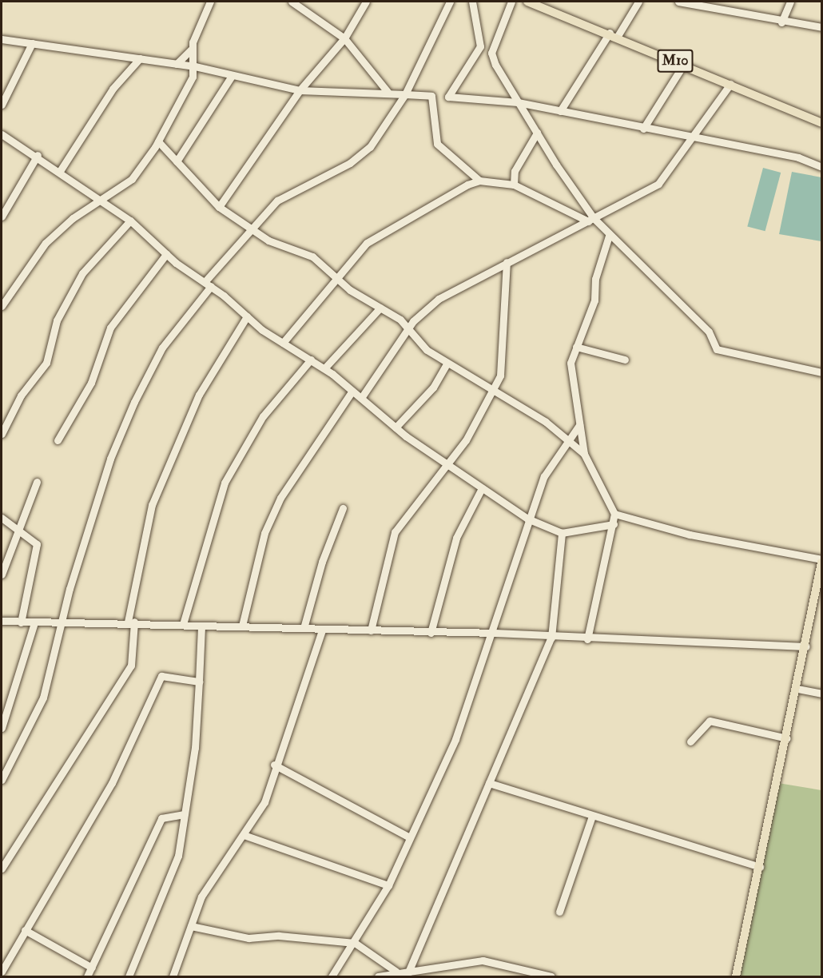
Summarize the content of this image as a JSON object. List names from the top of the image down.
{
  "streets": {
    "main road": ["M10"]
  }
}
